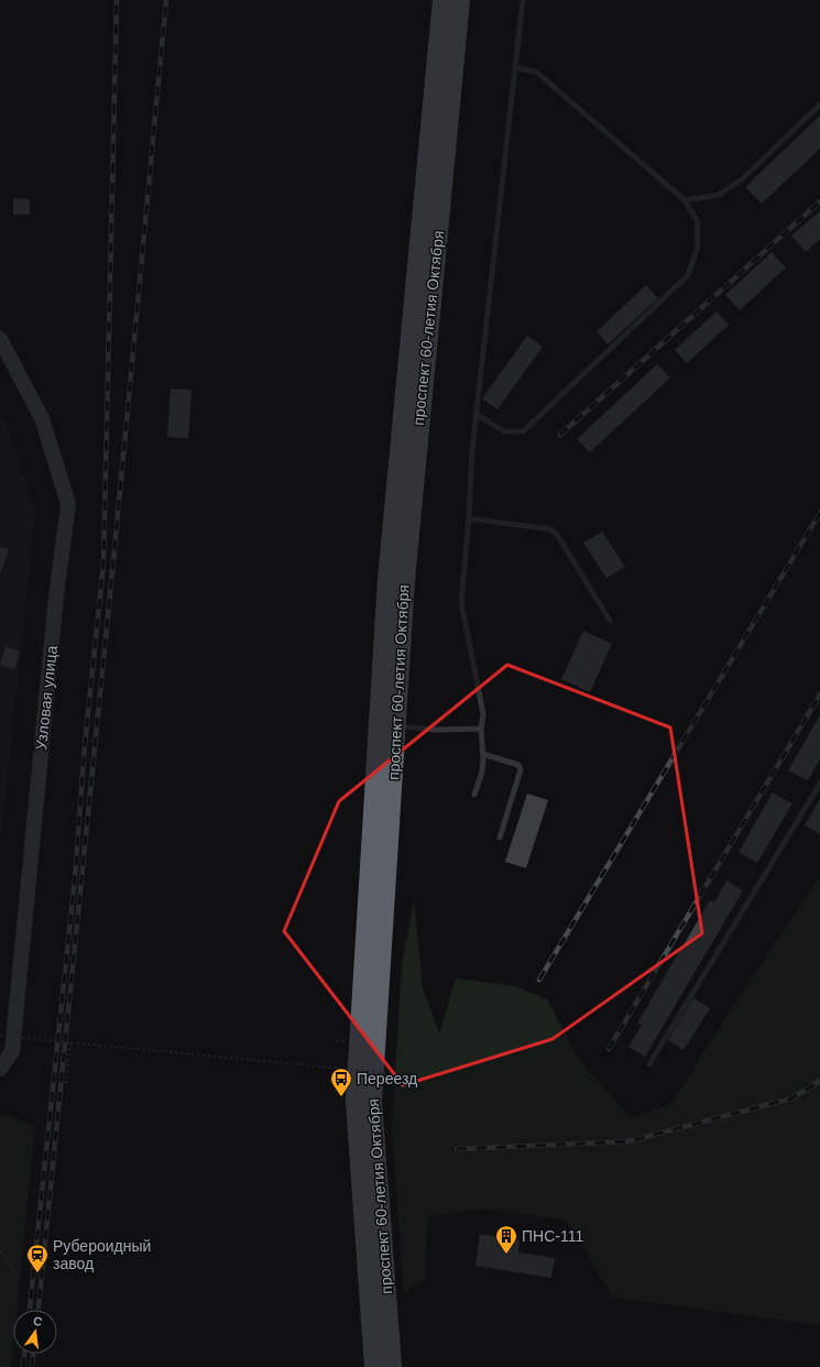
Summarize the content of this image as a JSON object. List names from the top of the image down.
{
  "streets": {
    "highway": ["проспект 60-летия Октября"],
    "street": ["Узловая улица"]
  },
  "places": {
    "bus stop": ["Переезд"],
    "building": ["ПНС-111"],
    "station": ["Рубероидный завод"]
  },
  "north": "top"
}
